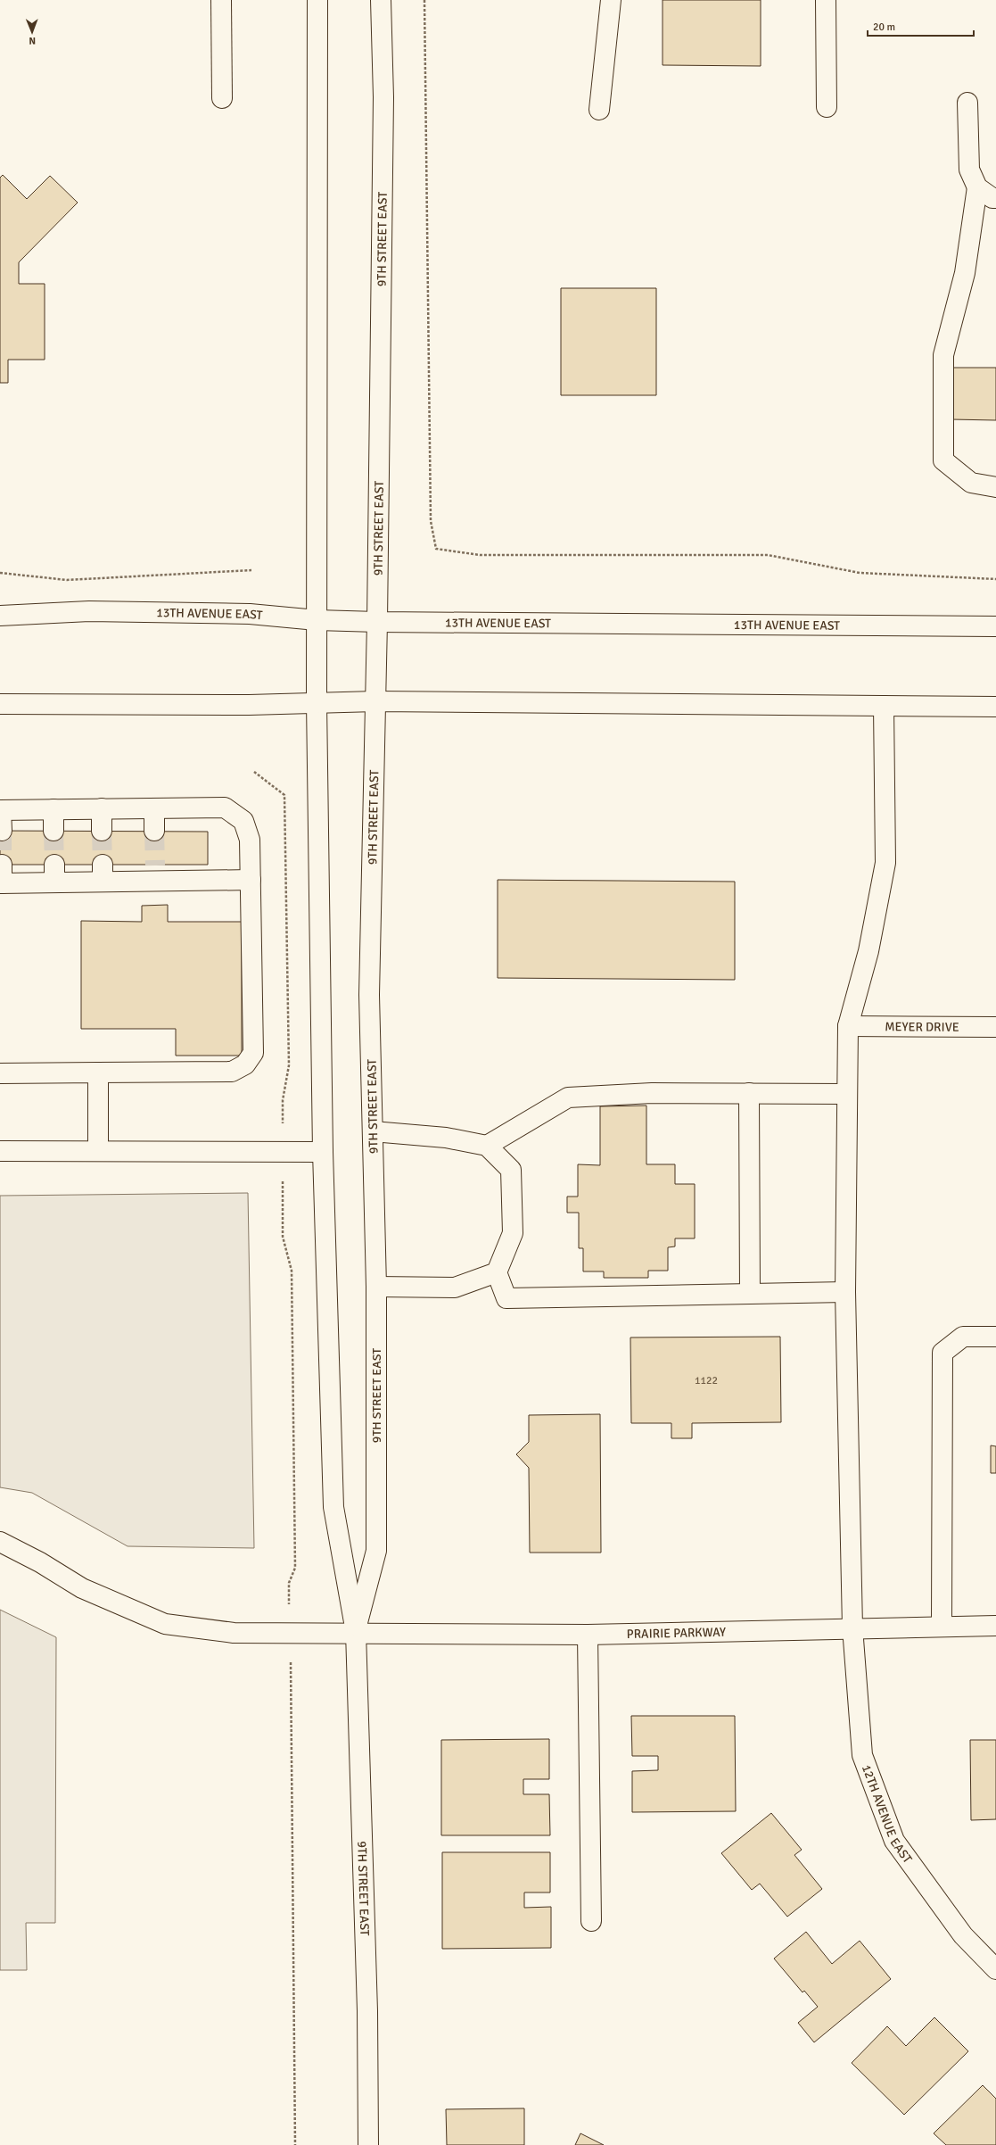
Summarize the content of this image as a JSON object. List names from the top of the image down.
{
  "streets": {
    "main road": [
      "9TH STREET EAST",
      "13TH AVENUE EAST",
      "MEYER DRIVE",
      "PRAIRIE PARKWAY",
      "12TH AVENUE EAST"
    ]
  },
  "crossings": [
    ["9TH STREET EAST", "13TH AVENUE EAST"],
    ["9TH STREET EAST", "PRAIRIE PARKWAY"],
    ["MEYER DRIVE", "12TH AVENUE EAST"],
    ["PRAIRIE PARKWAY", "12TH AVENUE EAST"]
  ],
  "house_numbers": ["1122"],
  "scale_bar": "20 m",
  "north": "bottom"
}
